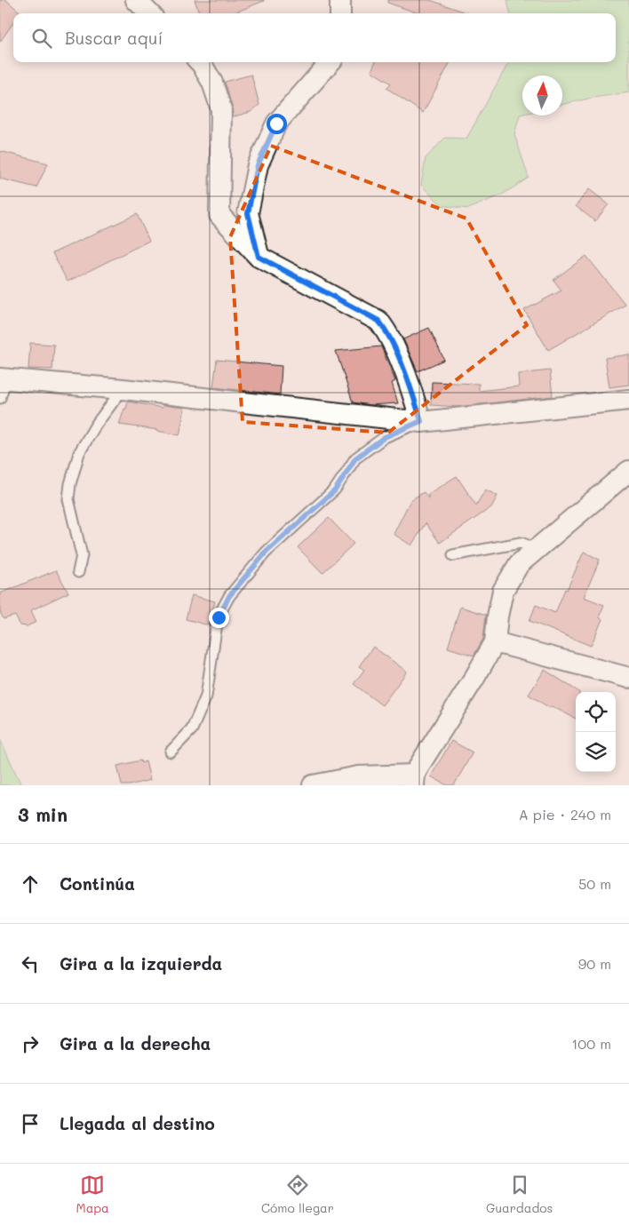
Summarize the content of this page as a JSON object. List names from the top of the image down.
{
  "north": "top",
  "page": {
    "search": "Buscar aquí",
    "heading": ["3 min", "A pie · 240 m"],
    "list": [
      ["Continúa", "50 m"],
      ["Gira a la izquierda", "90 m"],
      ["Gira a la derecha", "100 m"],
      "Llegada al destino"
    ],
    "nav": ["Mapa", "Cómo llegar", "Guardados"]
  }
}
